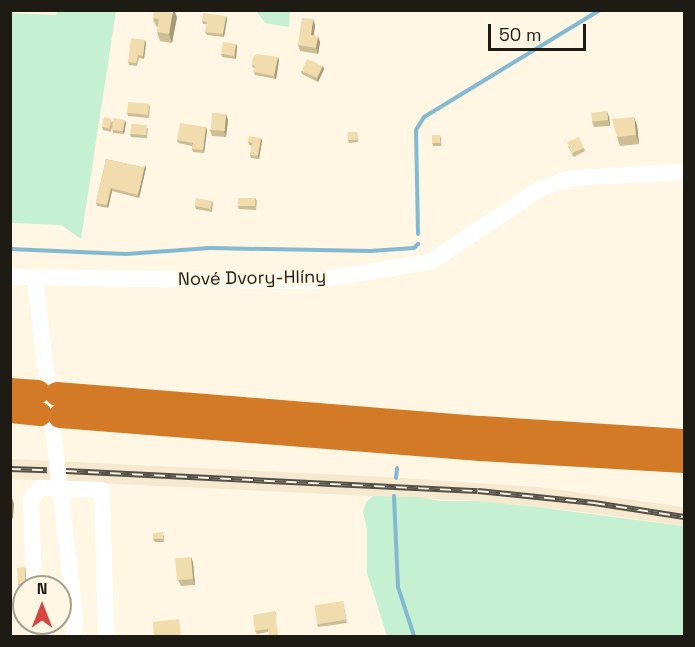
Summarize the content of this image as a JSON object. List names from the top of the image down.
{
  "streets": {
    "street": ["Nové Dvory-Hlíny"]
  },
  "scale_bar": "50 m",
  "north": "top"
}
